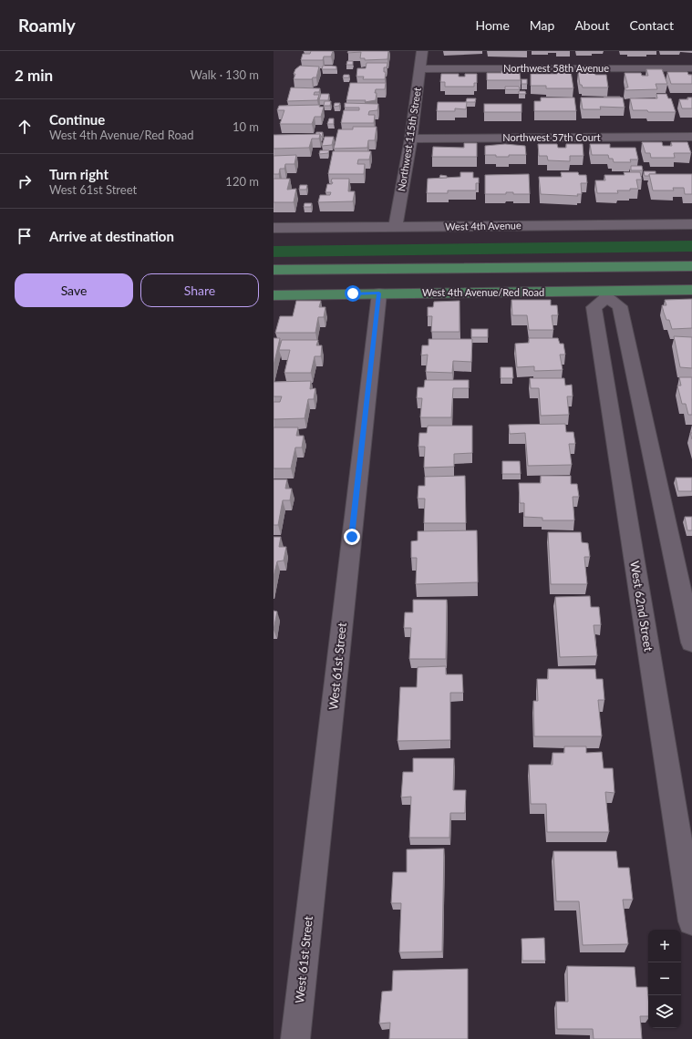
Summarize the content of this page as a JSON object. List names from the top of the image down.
{
  "streets": {
    "main road": ["West 4th Avenue/Red Road"],
    "street": [
      "Northwest 58th Avenue",
      "Northwest 57th Court",
      "Northwest 115th Street",
      "West 4th Avenue",
      "West 62nd Street",
      "West 61st Street"
    ]
  },
  "crossings": [
    ["Northwest 58th Avenue", "Northwest 115th Street"],
    ["Northwest 57th Court", "Northwest 115th Street"],
    ["Northwest 115th Street", "West 4th Avenue"],
    ["West 4th Avenue/Red Road", "West 62nd Street"],
    ["West 4th Avenue/Red Road", "West 61st Street"]
  ],
  "page": {
    "header": "Roamly",
    "nav": [
      "Home",
      "Map",
      "About",
      "Contact"
    ],
    "heading": ["2 min", "Walk · 130 m"],
    "list": [
      ["Continue", "West 4th Avenue/Red Road", "10 m"],
      ["Turn right", "West 61st Street", "120 m"],
      "Arrive at destination"
    ],
    "buttons": ["Save", "Share"],
    "map_buttons": ["+", "−"]
  }
}
